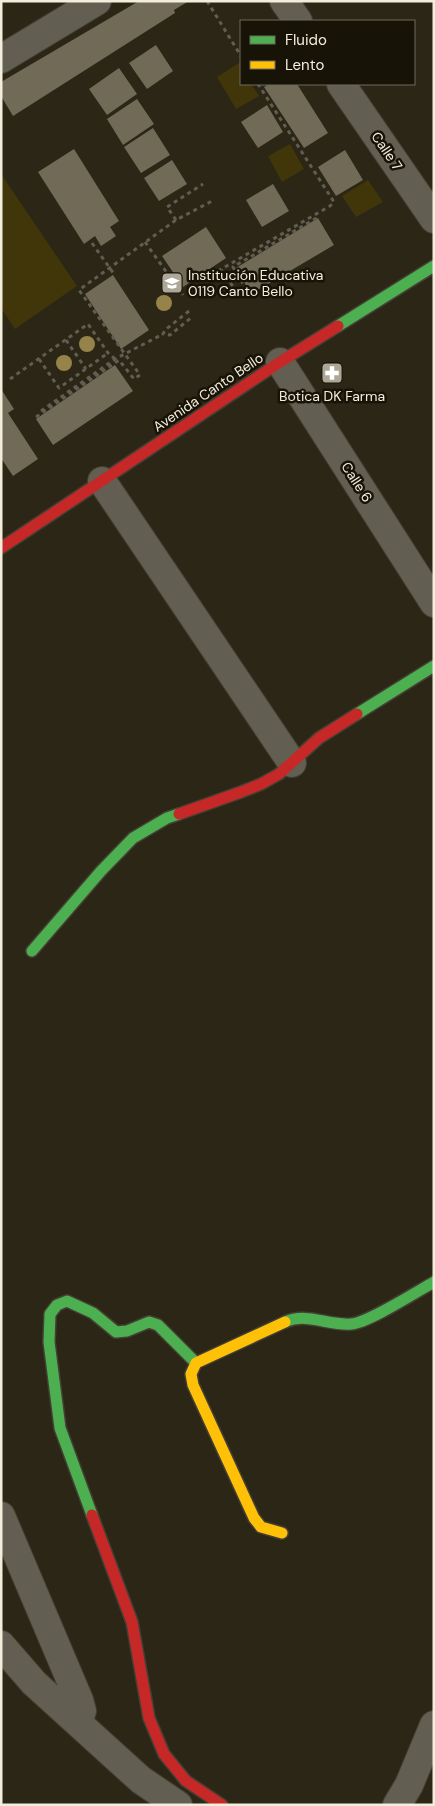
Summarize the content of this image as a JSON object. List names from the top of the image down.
{
  "streets": {
    "street": ["Calle 7", "Avenida Canto Bello", "Calle 6"]
  },
  "crossings": [
    ["Avenida Canto Bello", "Calle 6"]
  ],
  "places": {
    "school or university": ["Institución Educativa 0119 Canto Bello"],
    "pharmacy": ["Botica DK Farma"]
  },
  "legend": ["Fluido", "Lento"]
}
